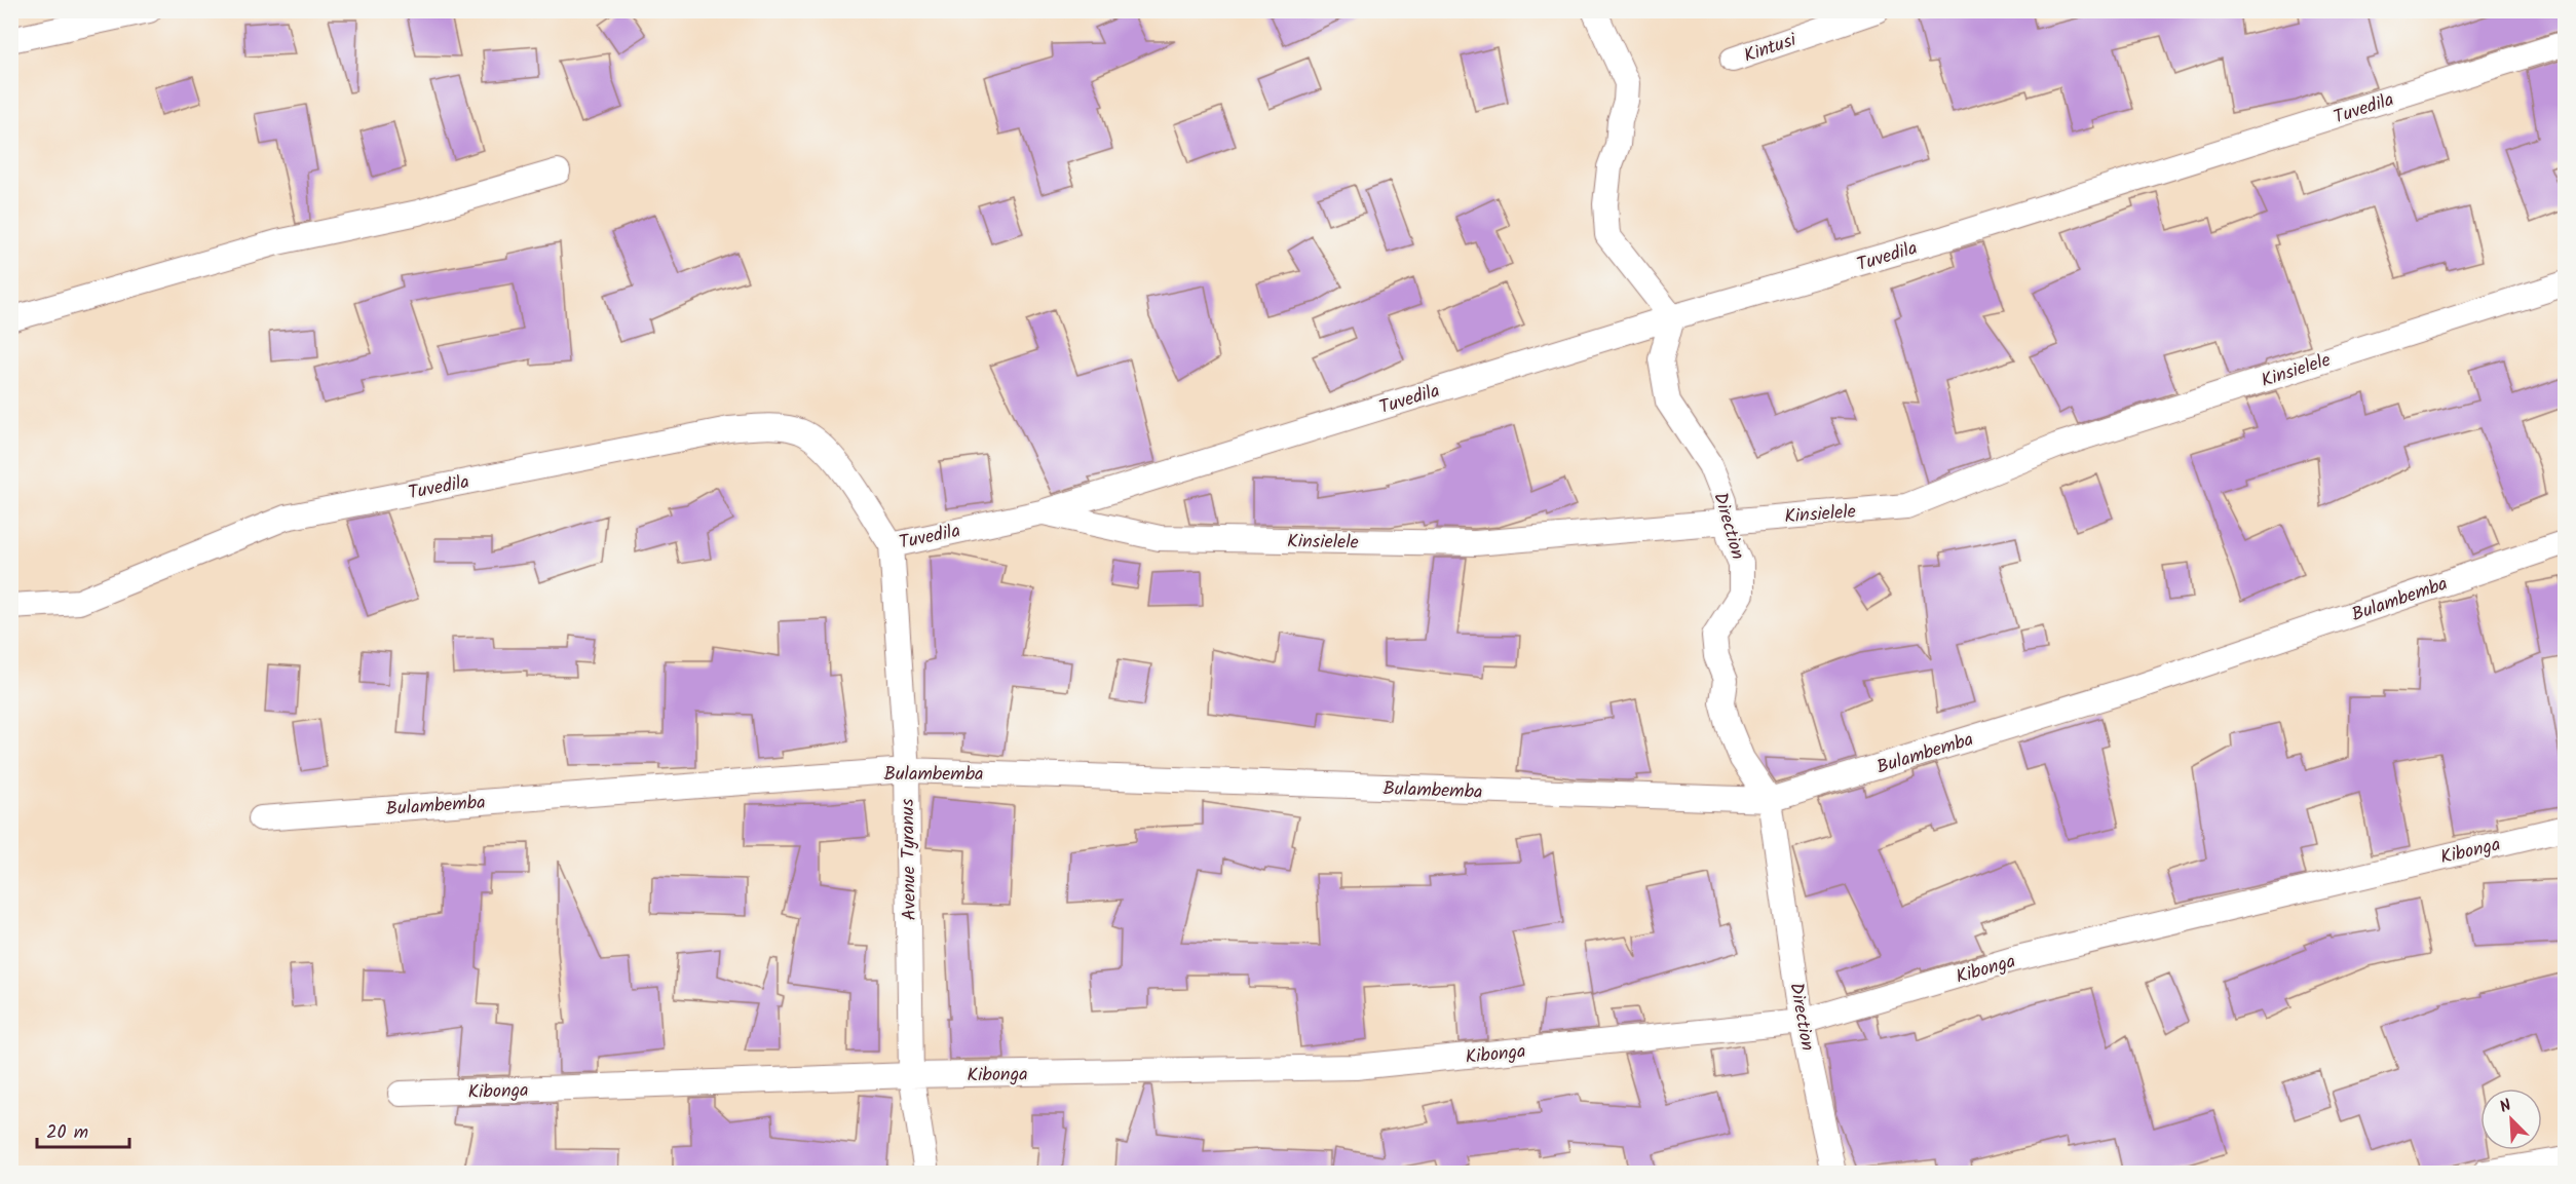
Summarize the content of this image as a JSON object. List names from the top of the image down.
{
  "streets": {
    "street": [
      "Kintusi",
      "Tuvedila",
      "Kinsielele",
      "Direction",
      "Bulambemba",
      "Kibonga",
      "Avenue Tyranus"
    ]
  },
  "crossings": [
    ["Tuvedila", "Kinsielele"],
    ["Tuvedila", "Direction"],
    ["Tuvedila", "Avenue Tyranus"],
    ["Kinsielele", "Direction"],
    ["Direction", "Bulambemba"],
    ["Direction", "Kibonga"],
    ["Bulambemba", "Avenue Tyranus"],
    ["Kibonga", "Avenue Tyranus"]
  ],
  "scale_bar": "20 m",
  "north": "top left"
}
